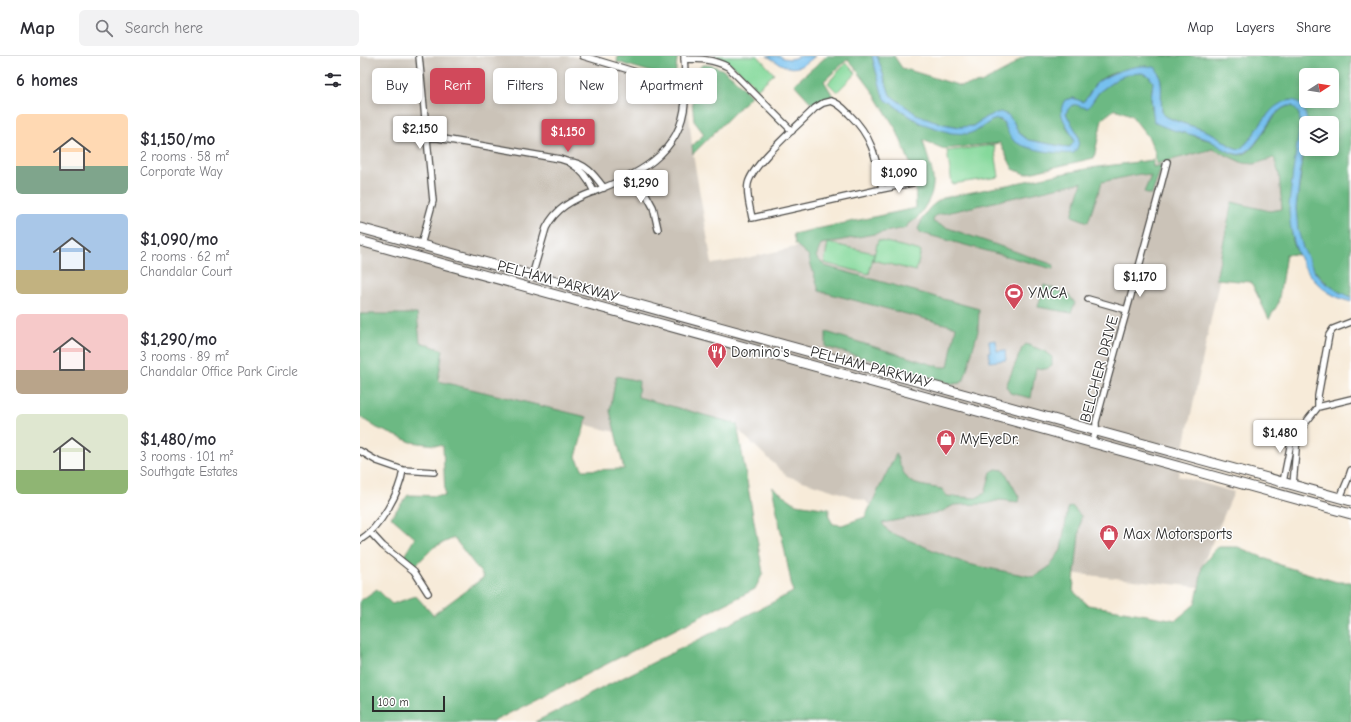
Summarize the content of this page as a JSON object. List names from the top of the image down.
{
  "streets": {
    "main road": ["PELHAM PARKWAY"],
    "street": ["BELCHER DRIVE"]
  },
  "crossings": [
    ["PELHAM PARKWAY", "BELCHER DRIVE"]
  ],
  "places": {
    "sports": ["YMCA"],
    "restaurant": ["Domino's"],
    "shop": ["MyEyeDr.", "Max Motorsports"]
  },
  "scale_bar": "100 m",
  "north": "right",
  "page": {
    "header": "Map",
    "search": "Search here",
    "nav": ["Map", "Layers", "Share"],
    "heading": "6 homes",
    "chip": [
      "Buy",
      "Rent",
      "Filters",
      "New",
      "Apartment"
    ],
    "list": [
      {
        "name": "$1,150/mo",
        "note": "2 rooms · 58 m² · Corporate Way"
      },
      {
        "name": "$1,090/mo",
        "note": "2 rooms · 62 m² · Chandalar Court"
      },
      {
        "name": "$1,290/mo",
        "note": "3 rooms · 89 m² · Chandalar Office Park Circle"
      },
      {
        "name": "$1,480/mo",
        "note": "3 rooms · 101 m² · Southgate Estates"
      }
    ],
    "price": [
      "$2,150",
      "$1,150",
      "$1,090",
      "$1,290",
      "$1,170",
      "$1,480"
    ],
    "scale": "100 m"
  }
}
